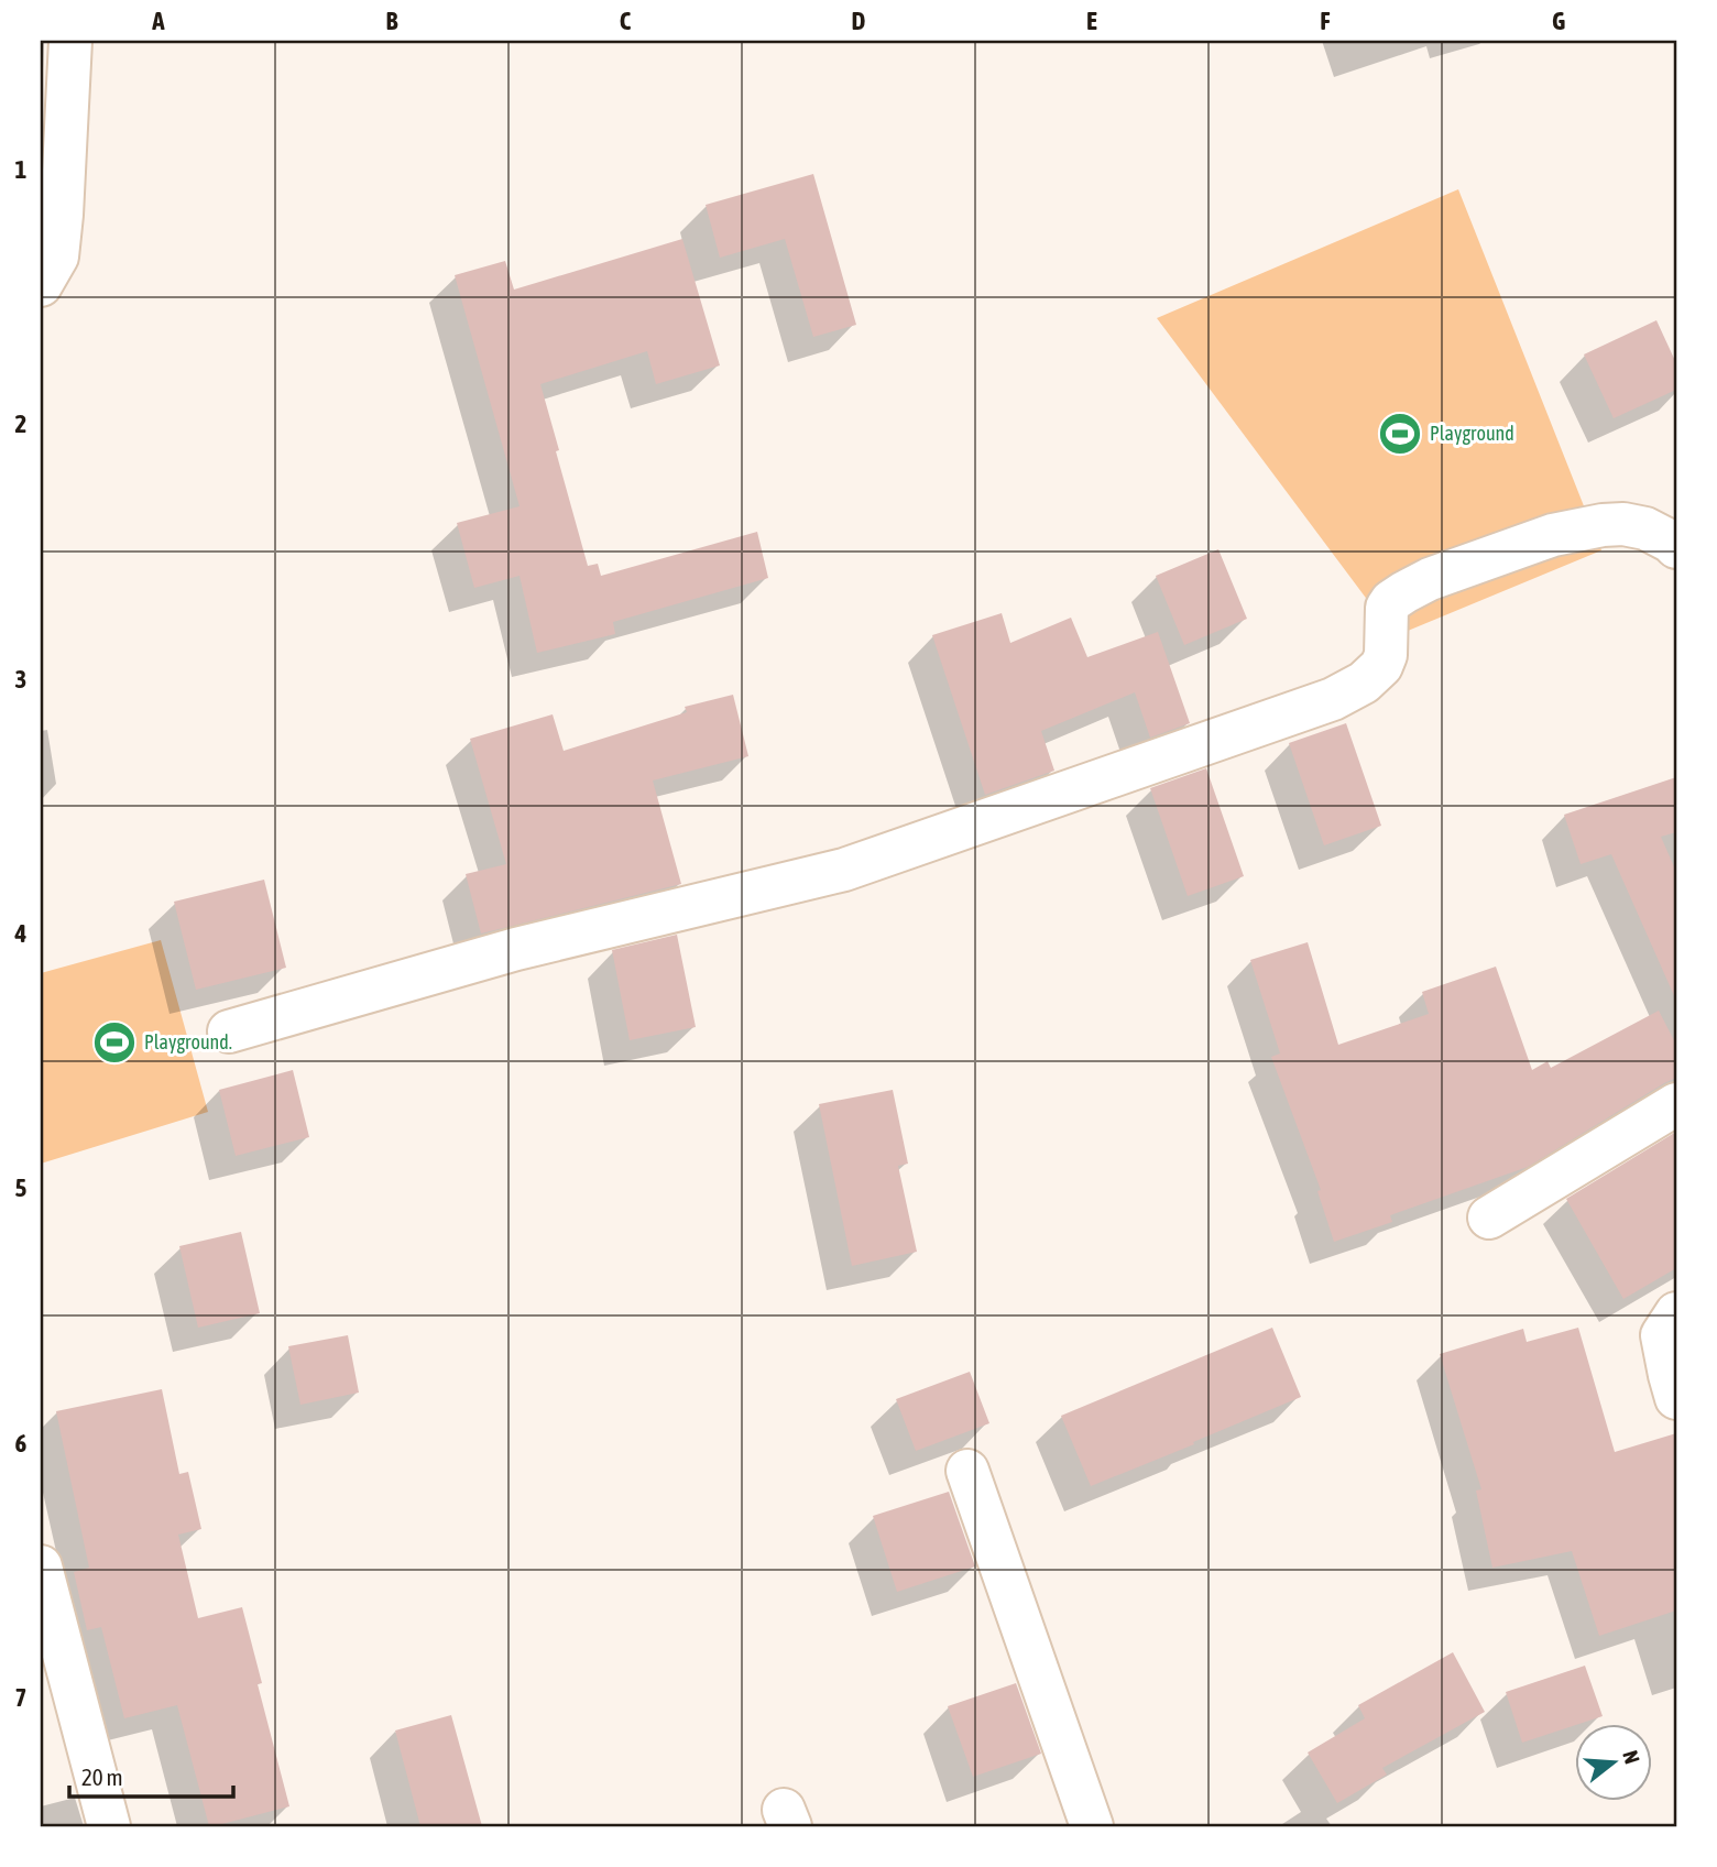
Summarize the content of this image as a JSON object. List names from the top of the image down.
{
  "places": {
    "sports": ["Playground", "Playground."]
  },
  "scale_bar": "20 m",
  "north": "right",
  "grid": {
    "columns": [
      "A",
      "B",
      "C",
      "D",
      "E",
      "F",
      "G"
    ],
    "rows": [
      "1",
      "2",
      "3",
      "4",
      "5",
      "6",
      "7"
    ]
  }
}
